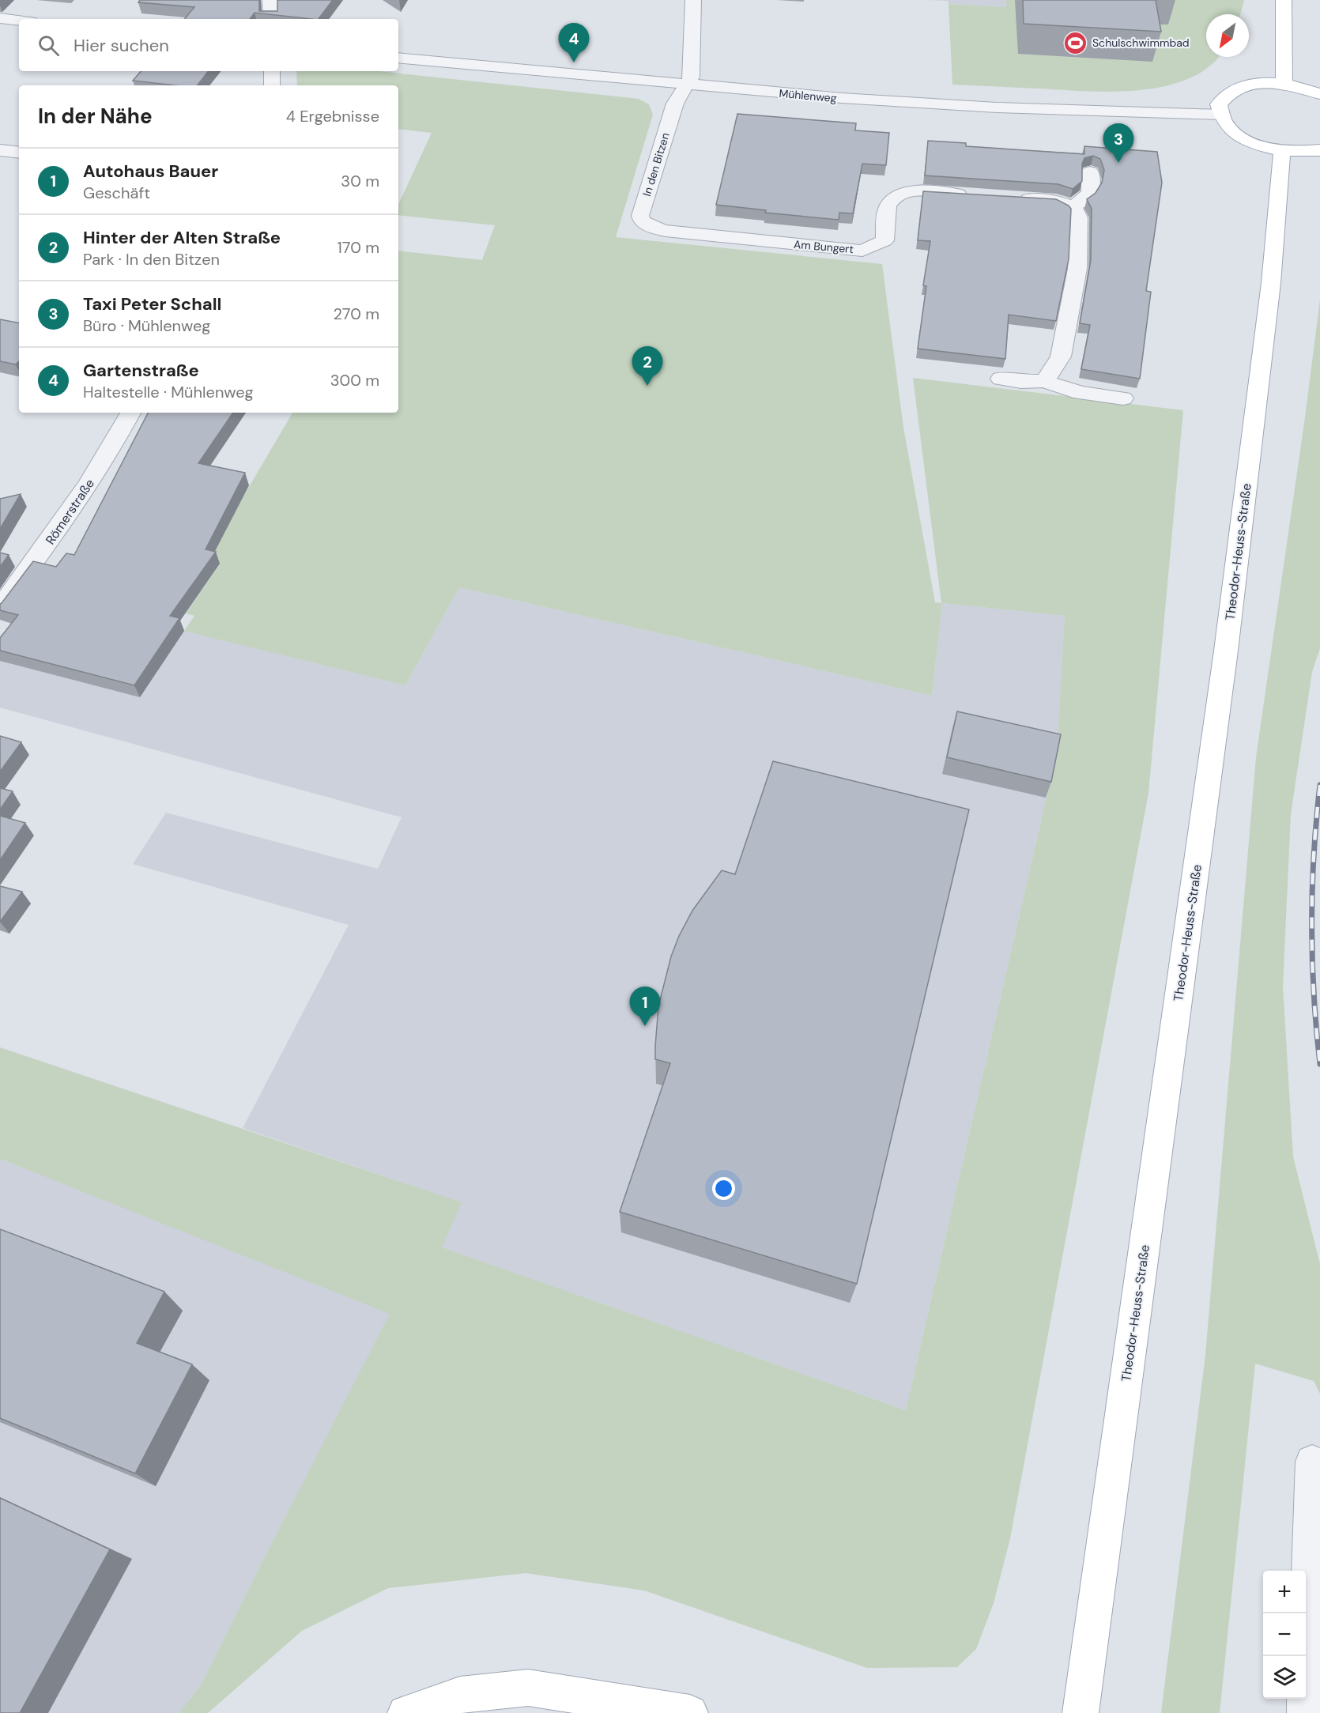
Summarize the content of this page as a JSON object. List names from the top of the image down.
{
  "streets": {
    "main road": ["Theodor-Heuss-Straße"],
    "street": [
      "Mühlenweg",
      "In den Bitzen",
      "Am Bungert",
      "Römerstraße"
    ]
  },
  "crossings": [
    ["Mühlenweg", "In den Bitzen"],
    ["In den Bitzen", "Am Bungert"]
  ],
  "places": {
    "sports": ["Schulschwimmbad"]
  },
  "north": "bottom left",
  "page": {
    "search": "Hier suchen",
    "pins": [
      "4",
      "3",
      "2",
      "1"
    ],
    "heading": ["In der Nähe", "4 Ergebnisse"],
    "list": [
      {
        "mark": "1",
        "name": "Autohaus Bauer",
        "note": "Geschäft",
        "value": "30 m"
      },
      {
        "mark": "2",
        "name": "Hinter der Alten Straße",
        "note": "Park · In den Bitzen",
        "value": "170 m"
      },
      {
        "mark": "3",
        "name": "Taxi Peter Schall",
        "note": "Büro · Mühlenweg",
        "value": "270 m"
      },
      {
        "mark": "4",
        "name": "Gartenstraße",
        "note": "Haltestelle · Mühlenweg",
        "value": "300 m"
      }
    ],
    "map_buttons": ["+", "−"]
  }
}
